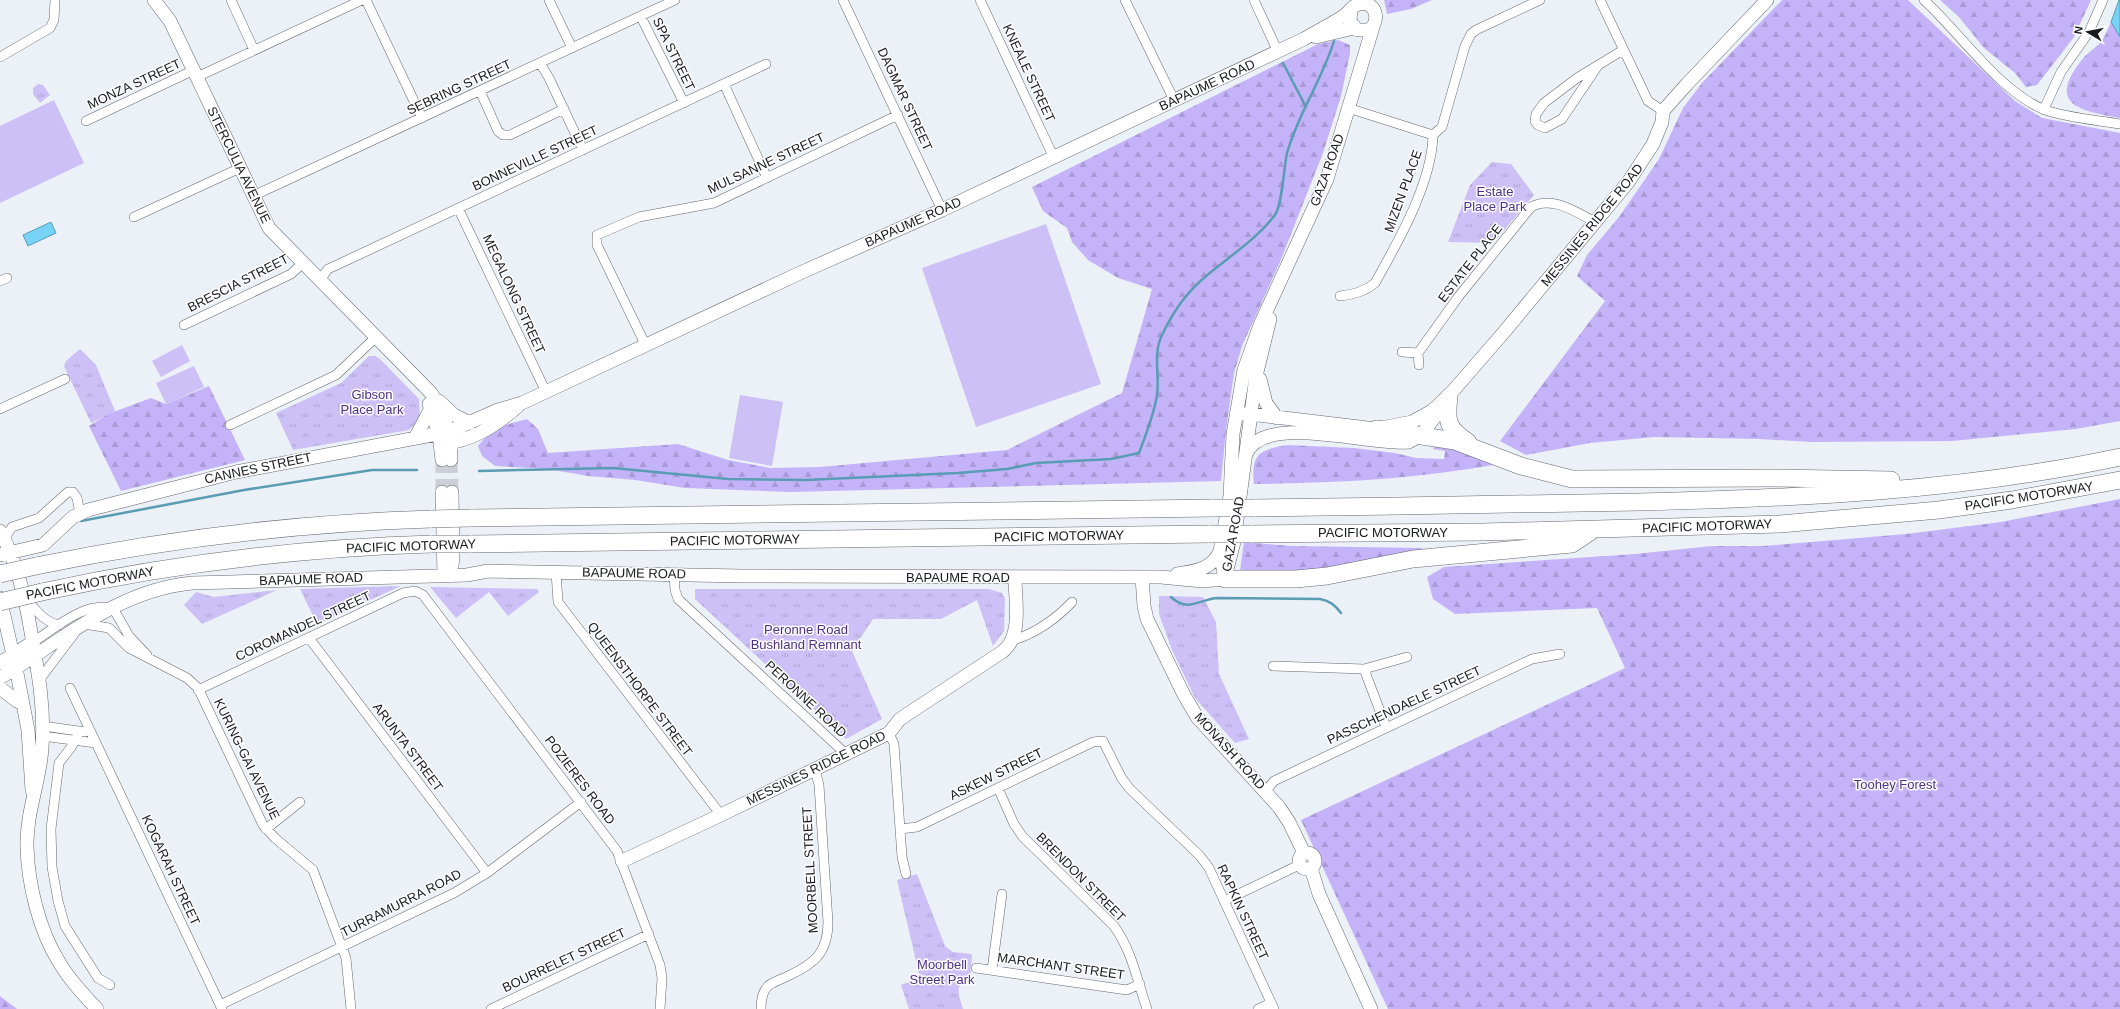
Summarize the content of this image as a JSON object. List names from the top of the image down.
{
  "streets": {
    "highway": ["PACIFIC MOTORWAY"],
    "street": [
      "SPA STREET",
      "KNEALE STREET",
      "MONZA STREET",
      "BAPAUME ROAD",
      "SEBRING STREET",
      "DAGMAR STREET",
      "BONNEVILLE STREET",
      "MULSANNE STREET",
      "STERCULIA AVENUE",
      "GAZA ROAD",
      "MIZEN PLACE",
      "MESSINES RIDGE ROAD",
      "ESTATE PLACE",
      "BRESCIA STREET",
      "MEGALONG STREET",
      "CANNES STREET",
      "COROMANDEL STREET",
      "QUEENSTHORPE STREET",
      "PERONNE ROAD",
      "PASSCHENDAELE STREET",
      "ARUNTA STREET",
      "MONASH ROAD",
      "KURING-GAI AVENUE",
      "ASKEW STREET",
      "POZIERES ROAD",
      "KOGARAH STREET",
      "MOORBELL STREET",
      "BRENDON STREET",
      "TURRAMURRA ROAD",
      "RAPKIN STREET",
      "BOURRELET STREET",
      "MARCHANT STREET"
    ]
  },
  "crossings": [
    ["SPA STREET", "SEBRING STREET"],
    ["SPA STREET", "BONNEVILLE STREET"],
    ["KNEALE STREET", "BAPAUME ROAD"],
    ["MONZA STREET", "STERCULIA AVENUE"],
    ["BAPAUME ROAD", "DAGMAR STREET"],
    ["BAPAUME ROAD", "MULSANNE STREET"],
    ["BAPAUME ROAD", "STERCULIA AVENUE"],
    ["BAPAUME ROAD", "GAZA ROAD"],
    ["BAPAUME ROAD", "MEGALONG STREET"],
    ["BAPAUME ROAD", "CANNES STREET"],
    ["BAPAUME ROAD", "QUEENSTHORPE STREET"],
    ["BAPAUME ROAD", "PERONNE ROAD"],
    ["BAPAUME ROAD", "MONASH ROAD"],
    ["BAPAUME ROAD", "KURING-GAI AVENUE"],
    ["SEBRING STREET", "STERCULIA AVENUE"],
    ["DAGMAR STREET", "MULSANNE STREET"],
    ["BONNEVILLE STREET", "STERCULIA AVENUE"],
    ["BONNEVILLE STREET", "MEGALONG STREET"],
    ["STERCULIA AVENUE", "BRESCIA STREET"],
    ["STERCULIA AVENUE", "CANNES STREET"],
    ["GAZA ROAD", "MESSINES RIDGE ROAD"],
    ["MESSINES RIDGE ROAD", "ESTATE PLACE"],
    ["MESSINES RIDGE ROAD", "QUEENSTHORPE STREET"],
    ["MESSINES RIDGE ROAD", "PERONNE ROAD"],
    ["MESSINES RIDGE ROAD", "POZIERES ROAD"],
    ["MESSINES RIDGE ROAD", "MOORBELL STREET"],
    ["COROMANDEL STREET", "ARUNTA STREET"],
    ["COROMANDEL STREET", "KURING-GAI AVENUE"],
    ["COROMANDEL STREET", "POZIERES ROAD"],
    ["PASSCHENDAELE STREET", "MONASH ROAD"],
    ["ARUNTA STREET", "TURRAMURRA ROAD"],
    ["KURING-GAI AVENUE", "TURRAMURRA ROAD"],
    ["ASKEW STREET", "BRENDON STREET"],
    ["ASKEW STREET", "RAPKIN STREET"],
    ["POZIERES ROAD", "TURRAMURRA ROAD"],
    ["POZIERES ROAD", "BOURRELET STREET"],
    ["KOGARAH STREET", "TURRAMURRA ROAD"],
    ["BRENDON STREET", "MARCHANT STREET"]
  ],
  "parks": [
    "Estate Place Park",
    "Gibson Place Park",
    "Peronne Road Bushland Remnant",
    "Toohey Forest",
    "Moorbell Street Park"
  ],
  "north": "left"
}
